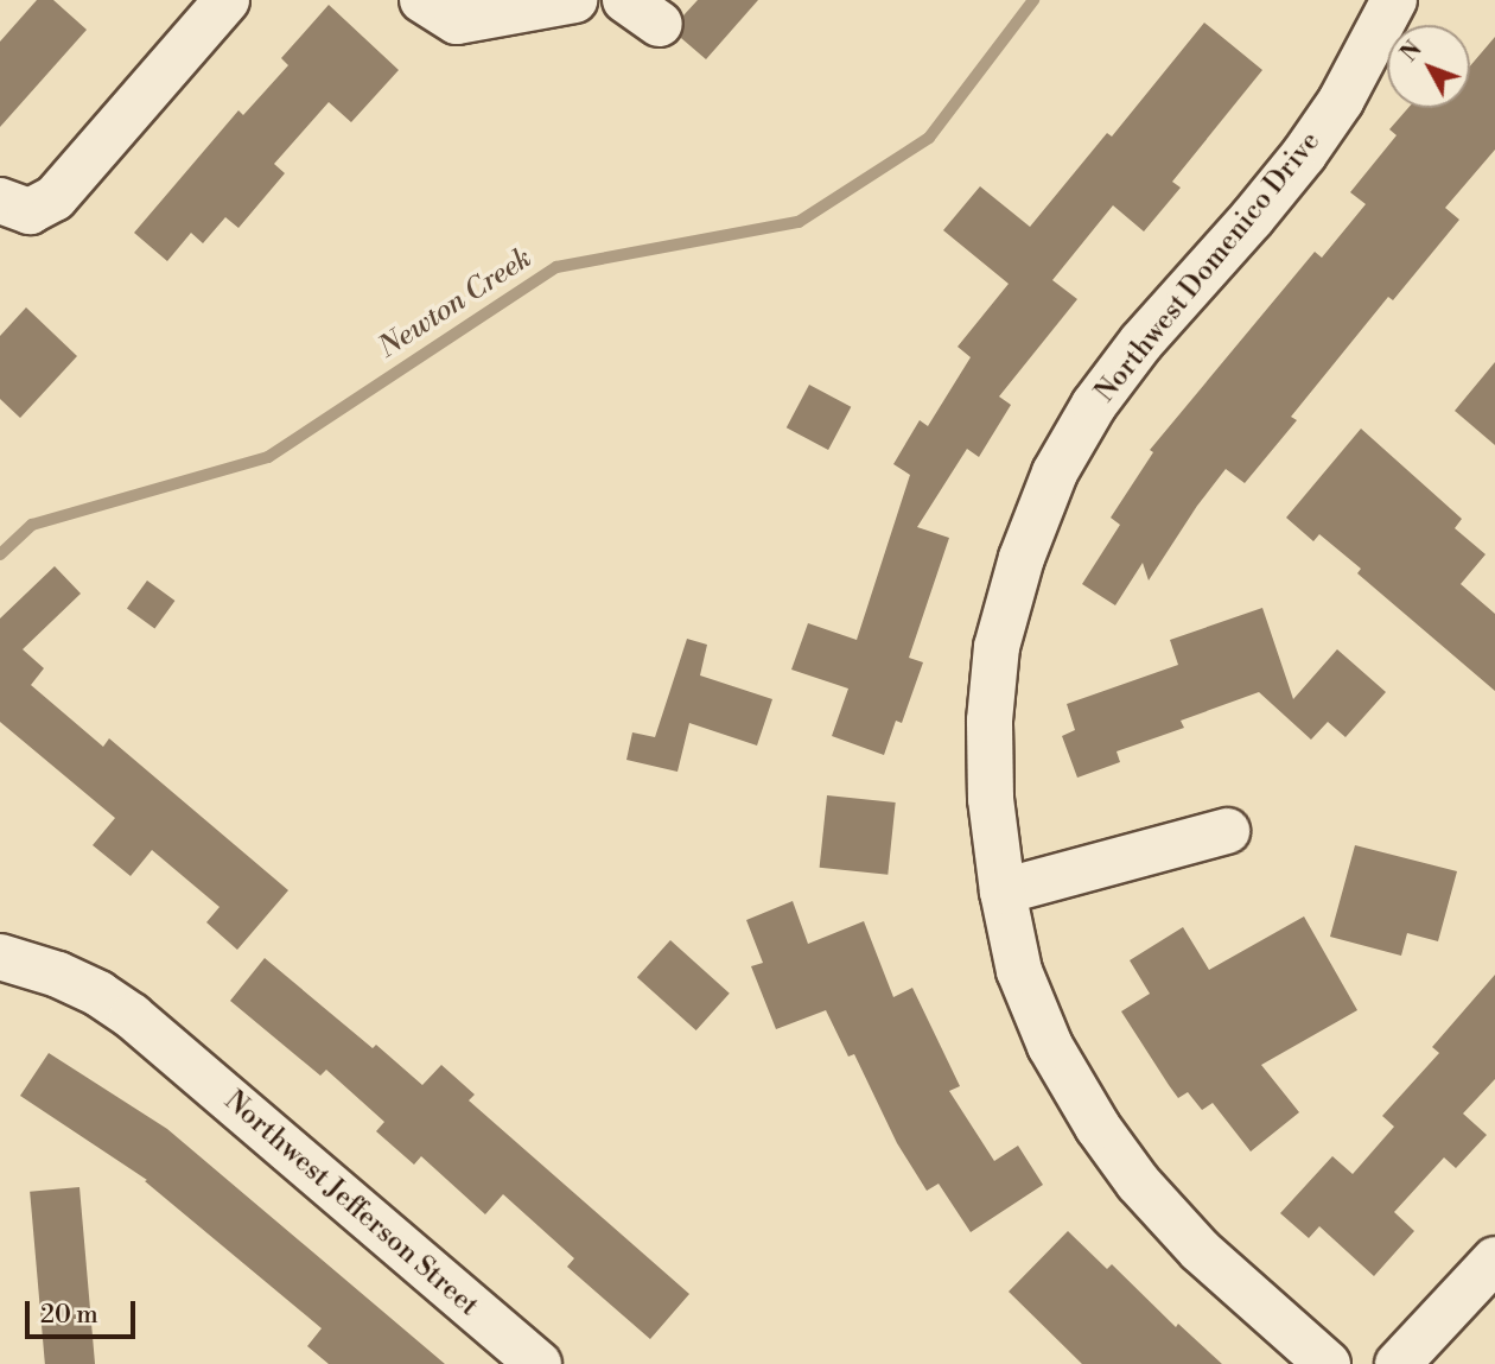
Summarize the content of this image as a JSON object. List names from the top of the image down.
{
  "streets": {
    "street": ["Northwest Domenico Drive", "Northwest Jefferson Street"]
  },
  "water": ["Newton Creek"],
  "scale_bar": "20 m",
  "north": "top left"
}
